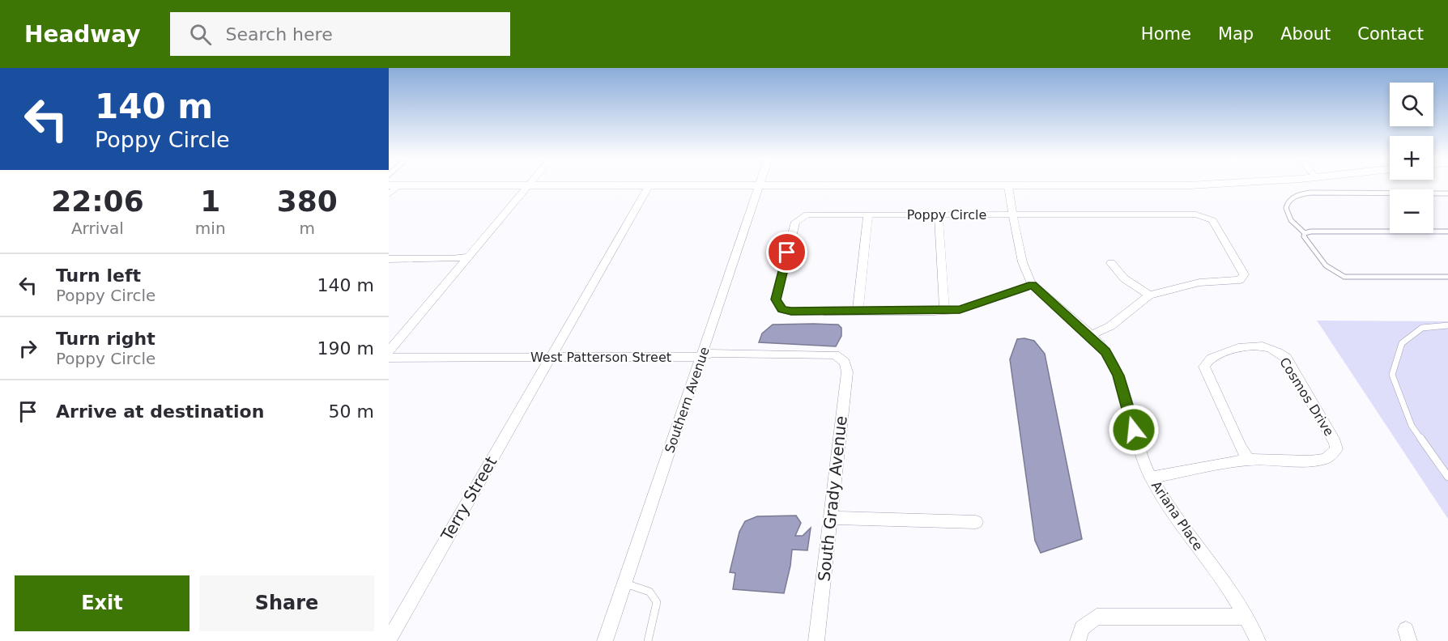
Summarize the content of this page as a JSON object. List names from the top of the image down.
{
  "streets": {
    "street": [
      "Poppy Circle",
      "West Patterson Street",
      "Cosmos Drive",
      "Southern Avenue",
      "Terry Street",
      "South Grady Avenue",
      "Ariana Place"
    ]
  },
  "crossings": [
    ["Poppy Circle", "Ariana Place"],
    ["West Patterson Street", "Southern Avenue"],
    ["West Patterson Street", "Terry Street"],
    ["West Patterson Street", "South Grady Avenue"],
    ["Cosmos Drive", "Ariana Place"]
  ],
  "page": {
    "header": "Headway",
    "search": "Search here",
    "nav": [
      "Home",
      "Map",
      "About",
      "Contact"
    ],
    "turn": ["140 m", "Poppy Circle"],
    "map_buttons": ["+", "−"],
    "eta": [
      "22:06",
      "Arrival",
      "1",
      "min",
      "380",
      "m"
    ],
    "list": [
      {
        "name": "Turn left",
        "note": "Poppy Circle",
        "value": "140 m"
      },
      {
        "name": "Turn right",
        "note": "Poppy Circle",
        "value": "190 m"
      },
      {
        "name": "Arrive at destination",
        "value": "50 m"
      }
    ],
    "buttons": ["Exit", "Share"]
  }
}
